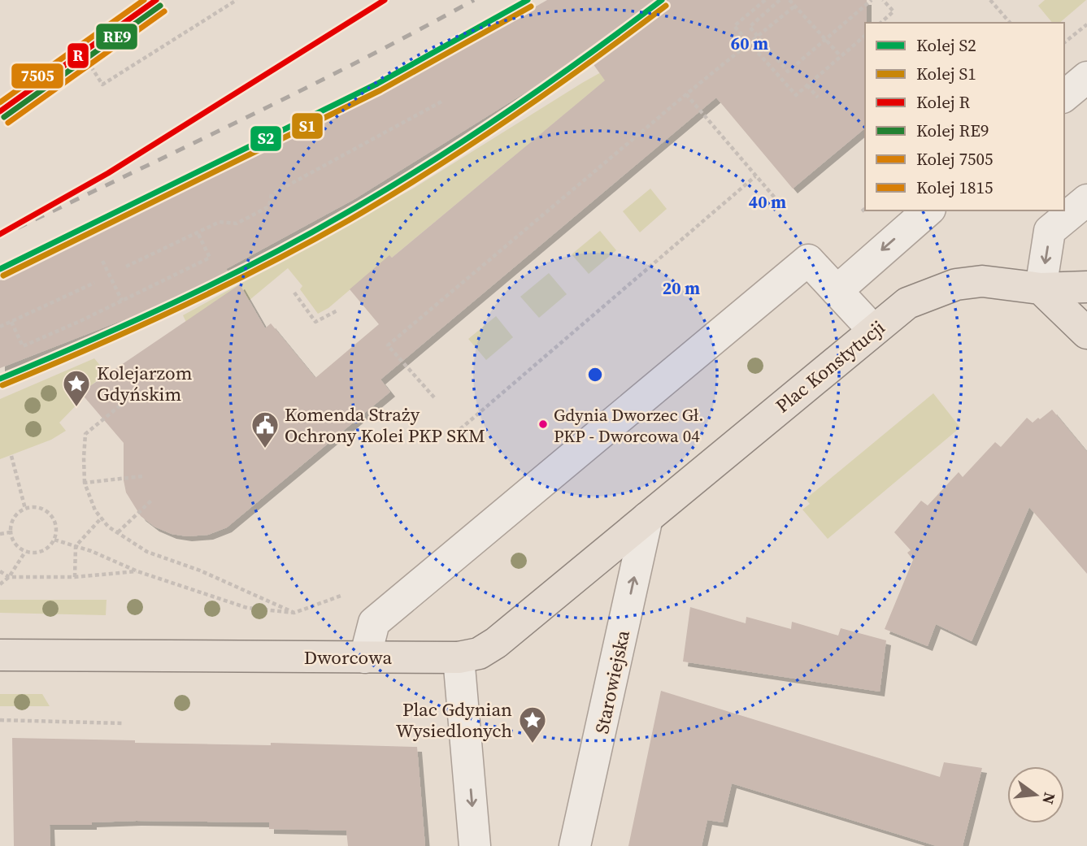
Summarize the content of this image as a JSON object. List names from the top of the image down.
{
  "streets": {
    "main road": ["Plac Konstytucji", "Dworcowa"],
    "street": ["Starowiejska"]
  },
  "crossings": [
    ["Plac Konstytucji", "Dworcowa"],
    ["Plac Konstytucji", "Starowiejska"],
    ["Dworcowa", "Starowiejska"]
  ],
  "places": {
    "place": ["Kolejarzom Gdyńskim", "Plac Gdynian Wysiedlonych"],
    "other": ["Gdynia Dworzec Gł. PKP - Dworcowa 04"],
    "public building": ["Komenda Straży Ochrony Kolei PKP SKM"]
  },
  "lines": [
    "rail line S2",
    "rail line R",
    "rail line 7505",
    "rail line S1",
    "rail line RE9",
    "rail line 1815"
  ],
  "legend": [
    "Kolej S2",
    "Kolej S1",
    "Kolej R",
    "Kolej RE9",
    "Kolej 7505",
    "Kolej 1815"
  ],
  "north": "right",
  "rings": ["60 m", "40 m", "20 m"]
}
